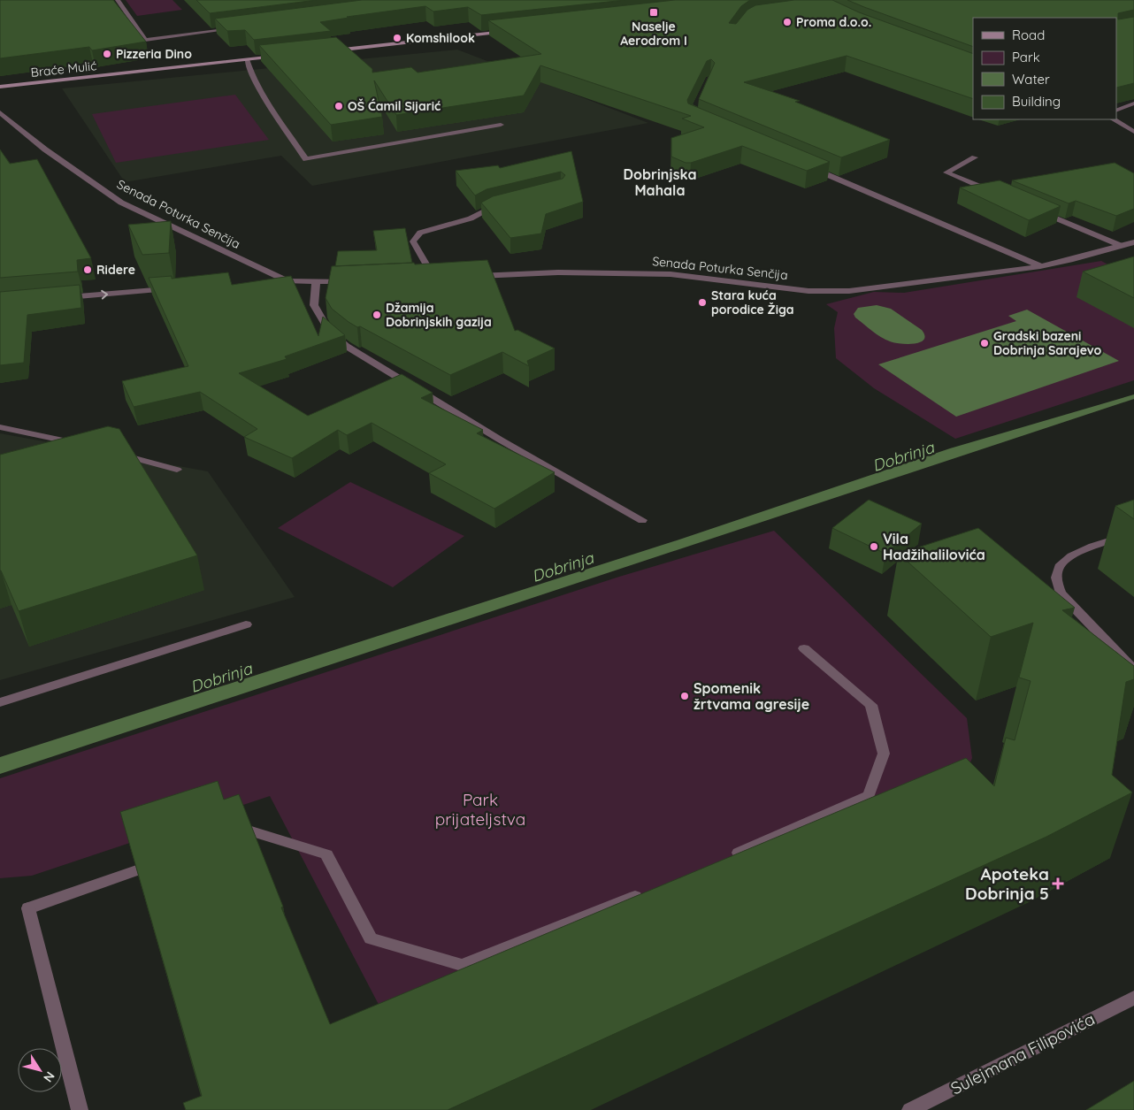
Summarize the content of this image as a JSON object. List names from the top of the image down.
{
  "streets": {
    "street": ["Braće Mulić", "Senada Poturka Senčija", "Sulejmana Filipovića"]
  },
  "districts": ["Dobrinjska Mahala"],
  "water": ["Dobrinja"],
  "parks": ["Park prijateljstva"],
  "places": {
    "transit": ["Naselje Aerodrom I"],
    "other": [
      "Proma d.o.o.",
      "Komshilook",
      "Pizzeria Dino",
      "OŠ Ćamil Sijarić",
      "Ridere",
      "Stara kuća porodice Žiga",
      "Džamija Dobrinjskih gazija",
      "Gradski bazeni Dobrinja Sarajevo",
      "Vila Hadžihalilovića",
      "Spomenik žrtvama agresije"
    ],
    "health": ["Apoteka Dobrinja 5"]
  },
  "legend": [
    "Road",
    "Park",
    "Water",
    "Building"
  ],
  "north": "bottom right"
}
